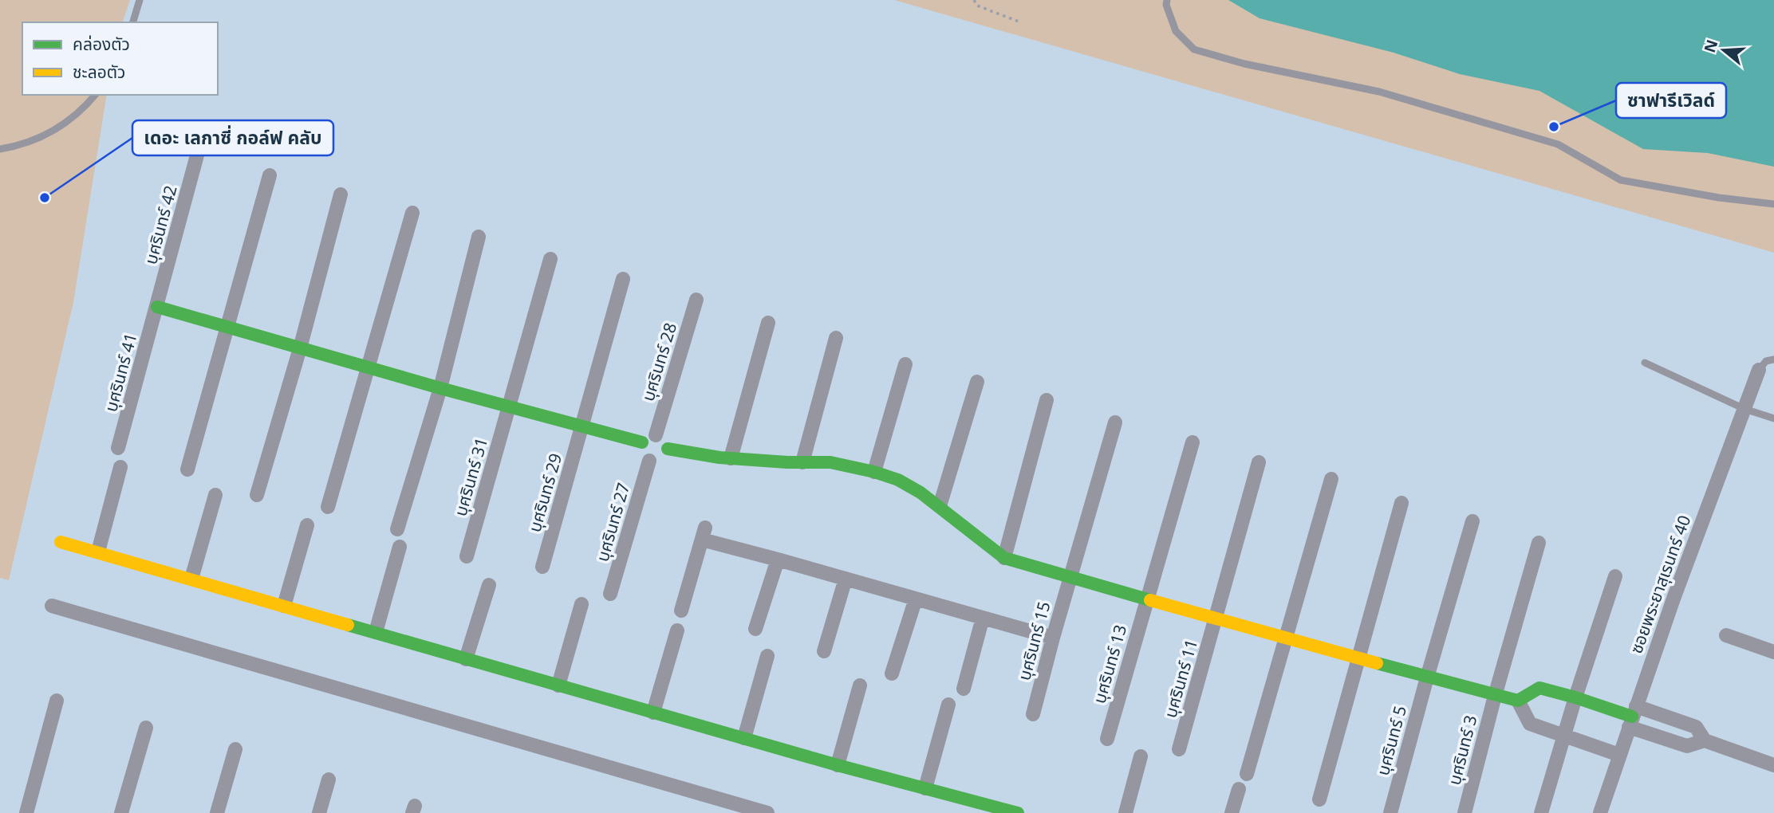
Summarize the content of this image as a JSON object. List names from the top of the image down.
{
  "streets": {
    "street": [
      "บุศรินทร์ 42",
      "บุศรินทร์ 28",
      "บุศรินทร์ 41",
      "บุศรินทร์ 31",
      "บุศรินทร์ 29",
      "บุศรินทร์ 27",
      "ซอยพระยาสุเรนทร์ 40",
      "บุศรินทร์ 15",
      "บุศรินทร์ 13",
      "บุศรินทร์ 11",
      "บุศรินทร์ 5",
      "บุศรินทร์ 3"
    ]
  },
  "crossings": [
    ["บุศรินทร์ 42", "บุศรินทร์ 41"],
    ["บุศรินทร์ 28", "บุศรินทร์ 27"]
  ],
  "places": ["ซาฟารีเวิลด์", "เดอะ เลกาซี่ กอล์ฟ คลับ"],
  "legend": ["คล่องตัว", "ชะลอตัว"],
  "north": "left"
}
